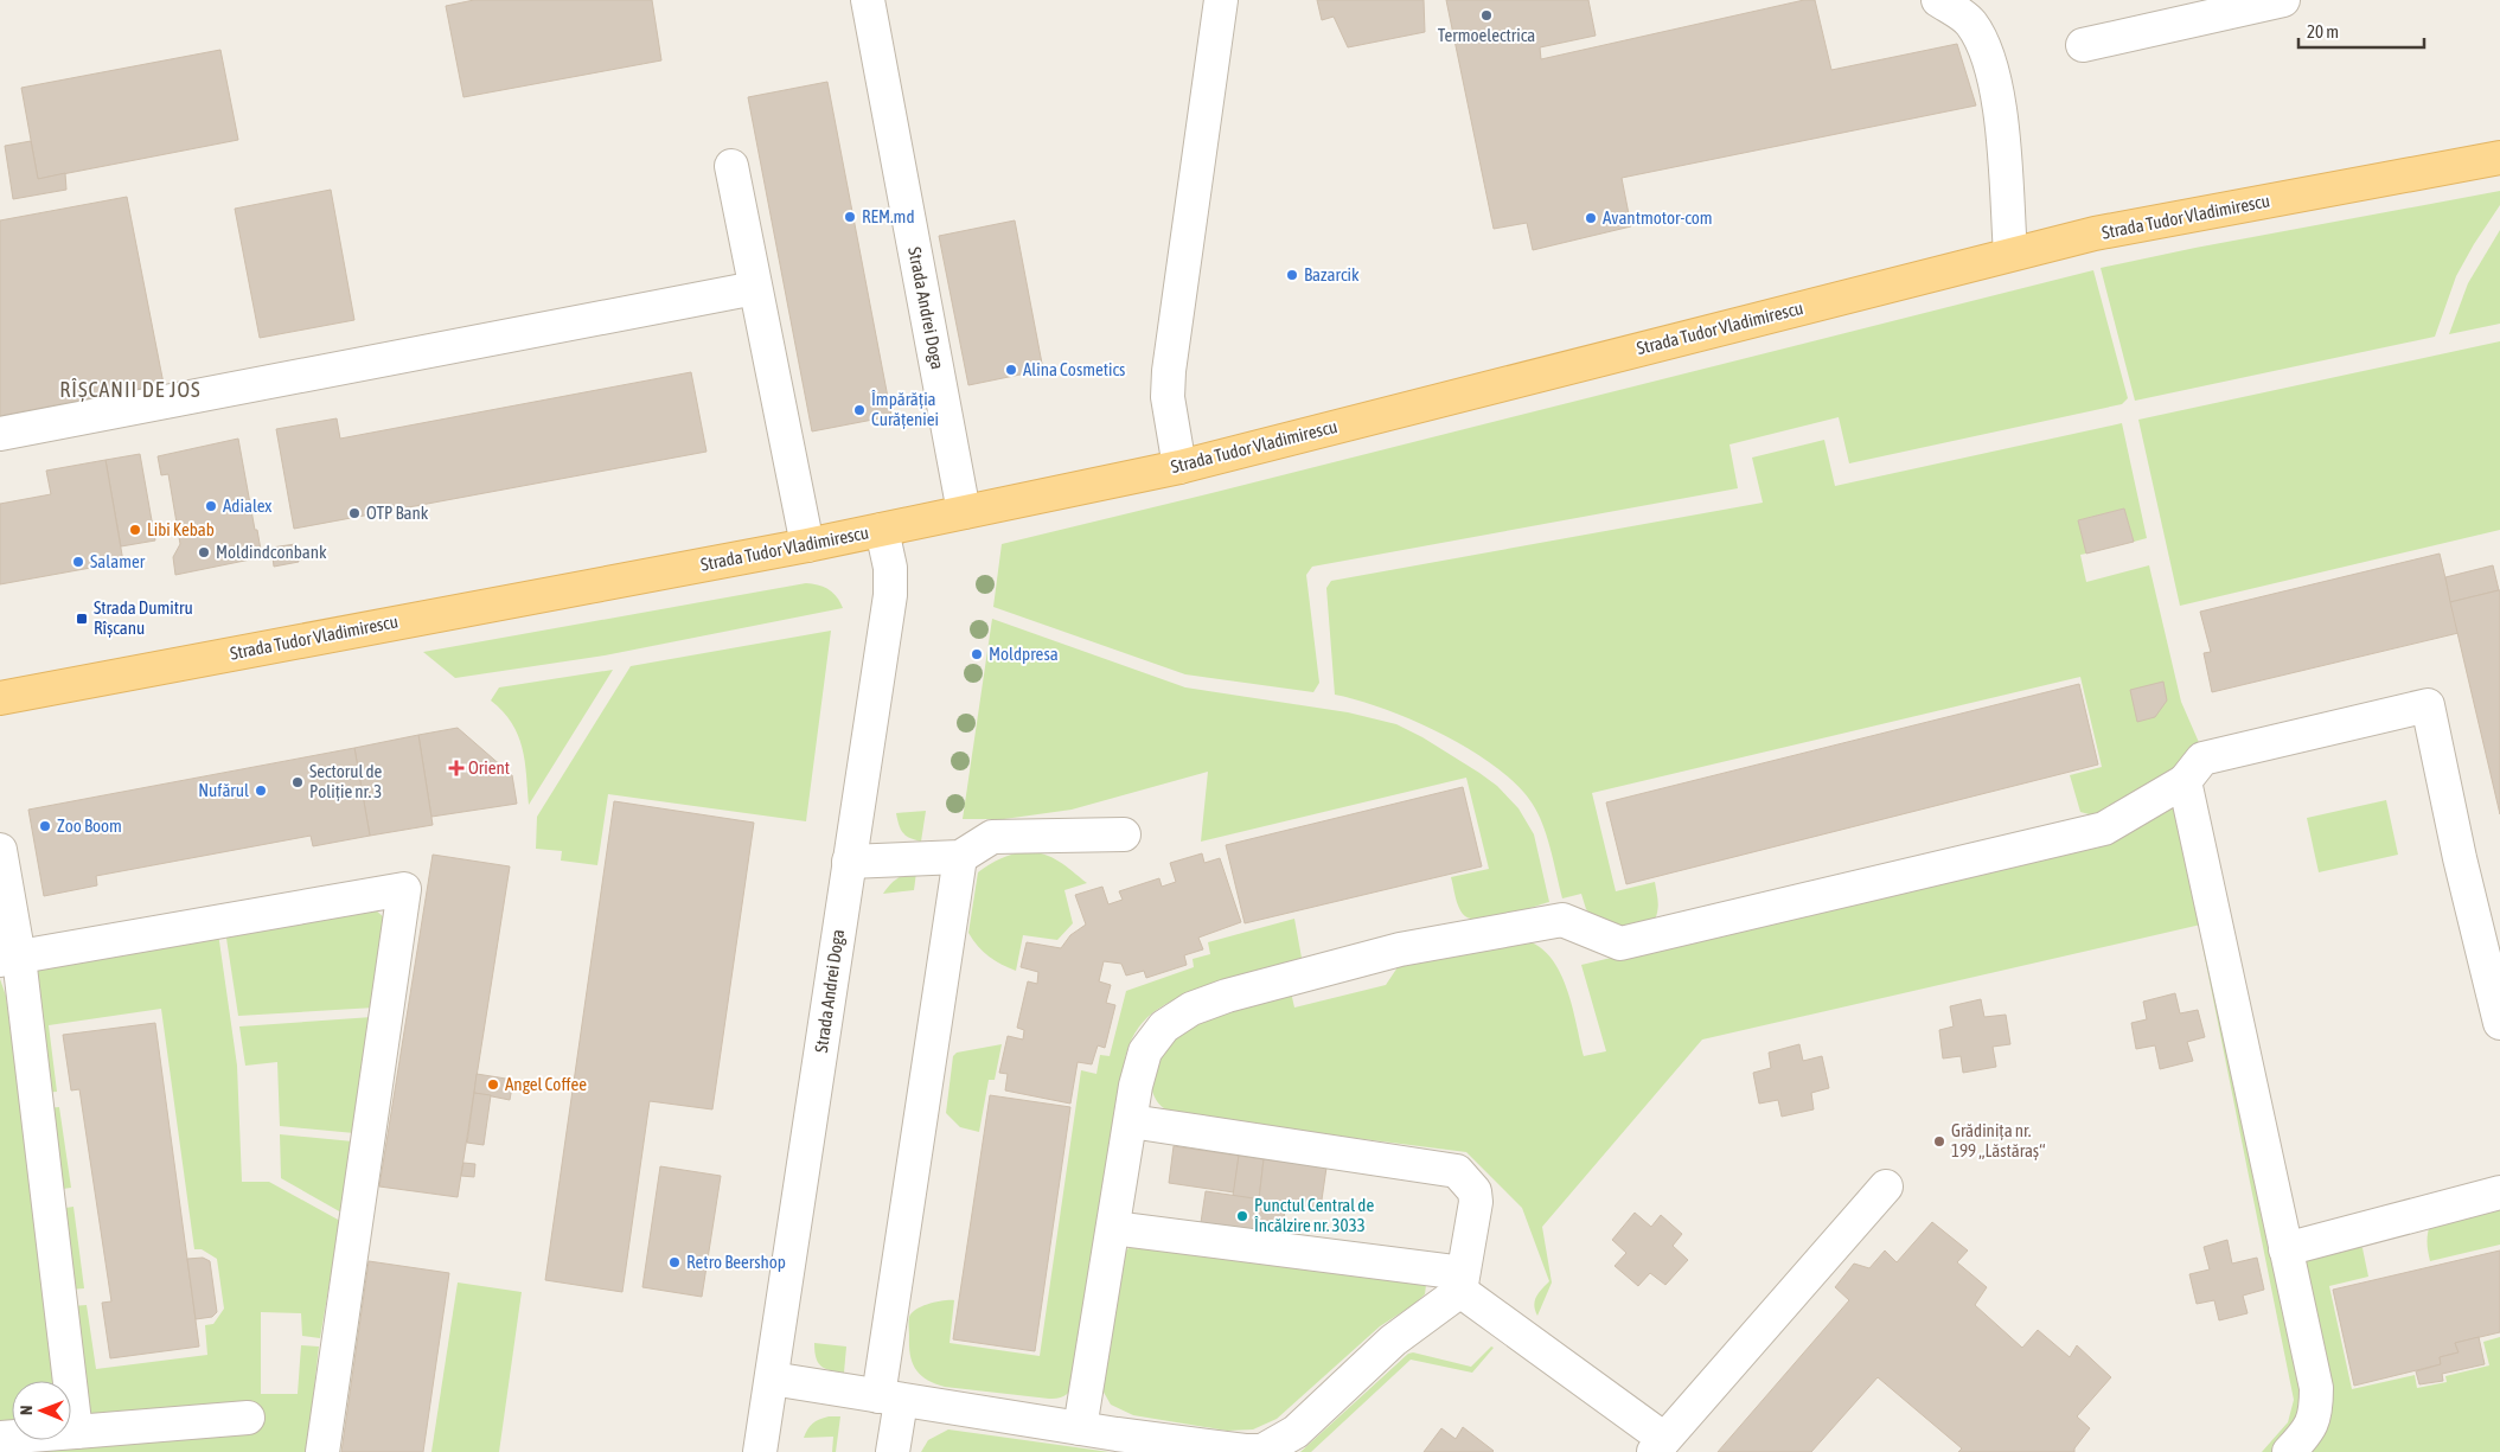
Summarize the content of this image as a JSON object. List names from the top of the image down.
{
  "streets": {
    "main road": ["Strada Tudor Vladimirescu"],
    "street": ["Strada Andrei Doga"]
  },
  "crossings": [
    ["Strada Tudor Vladimirescu", "Strada Andrei Doga"]
  ],
  "districts": ["RÎȘCANII DE JOS"],
  "places": {
    "other": [
      "Termoelectrica",
      "REM.md",
      "Avantmotor-com",
      "Bazarcik",
      "Alina Cosmetics",
      "Împărăția Curățeniei",
      "Adialex",
      "OTP Bank",
      "Libi Kebab",
      "Moldindconbank",
      "Salamer",
      "Moldpresa",
      "Sectorul de Poliție nr. 3",
      "Nufărul",
      "Zoo Boom",
      "Angel Coffee",
      "Grădinița nr. 199 „Lăstăraș“",
      "Punctul Central de Încălzire nr. 3033",
      "Retro Beershop"
    ],
    "transit": ["Strada Dumitru Rîșcanu"],
    "health": ["Orient"]
  },
  "scale_bar": "20 m",
  "north": "left"
}
